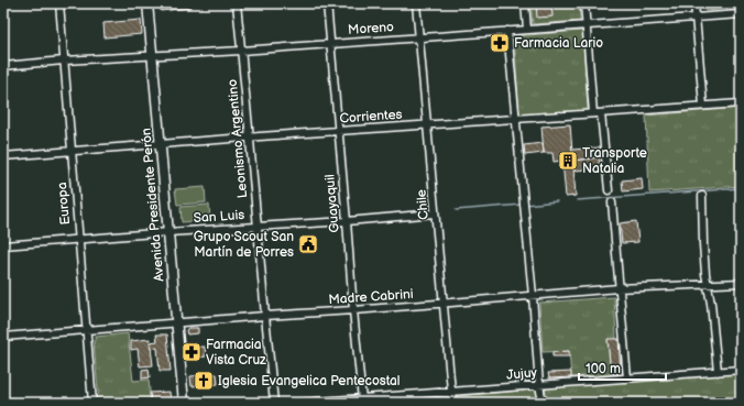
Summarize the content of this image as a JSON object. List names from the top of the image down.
{
  "streets": {
    "main road": ["Avenida Presidente Perón"],
    "street": [
      "Moreno",
      "Corrientes",
      "Leonismo Argentino",
      "Europa",
      "Guayaquil",
      "Chile",
      "San Luis",
      "Madre Cabrini",
      "Jujuy"
    ]
  },
  "crossings": [
    ["Moreno", "Leonismo Argentino"],
    ["Moreno", "Europa"],
    ["Moreno", "Guayaquil"],
    ["Moreno", "Avenida Presidente Perón"],
    ["Moreno", "Chile"],
    ["Corrientes", "Leonismo Argentino"],
    ["Corrientes", "Europa"],
    ["Corrientes", "Guayaquil"],
    ["Corrientes", "Avenida Presidente Perón"],
    ["Corrientes", "Chile"],
    ["Leonismo Argentino", "San Luis"],
    ["Leonismo Argentino", "Madre Cabrini"],
    ["Europa", "San Luis"],
    ["Europa", "Madre Cabrini"],
    ["Guayaquil", "San Luis"],
    ["Guayaquil", "Madre Cabrini"],
    ["Guayaquil", "Jujuy"],
    ["Avenida Presidente Perón", "San Luis"],
    ["Avenida Presidente Perón", "Madre Cabrini"],
    ["Chile", "San Luis"],
    ["Chile", "Madre Cabrini"],
    ["Chile", "Jujuy"]
  ],
  "places": {
    "pharmacy": ["Farmacia Lario", "Farmacia Vista Cruz"],
    "building": ["Transporte Natalia"],
    "public building": ["Grupo Scout San Martín de Porres"],
    "church": ["Iglesia Evangelica Pentecostal"]
  },
  "scale_bar": "100 m"
}
